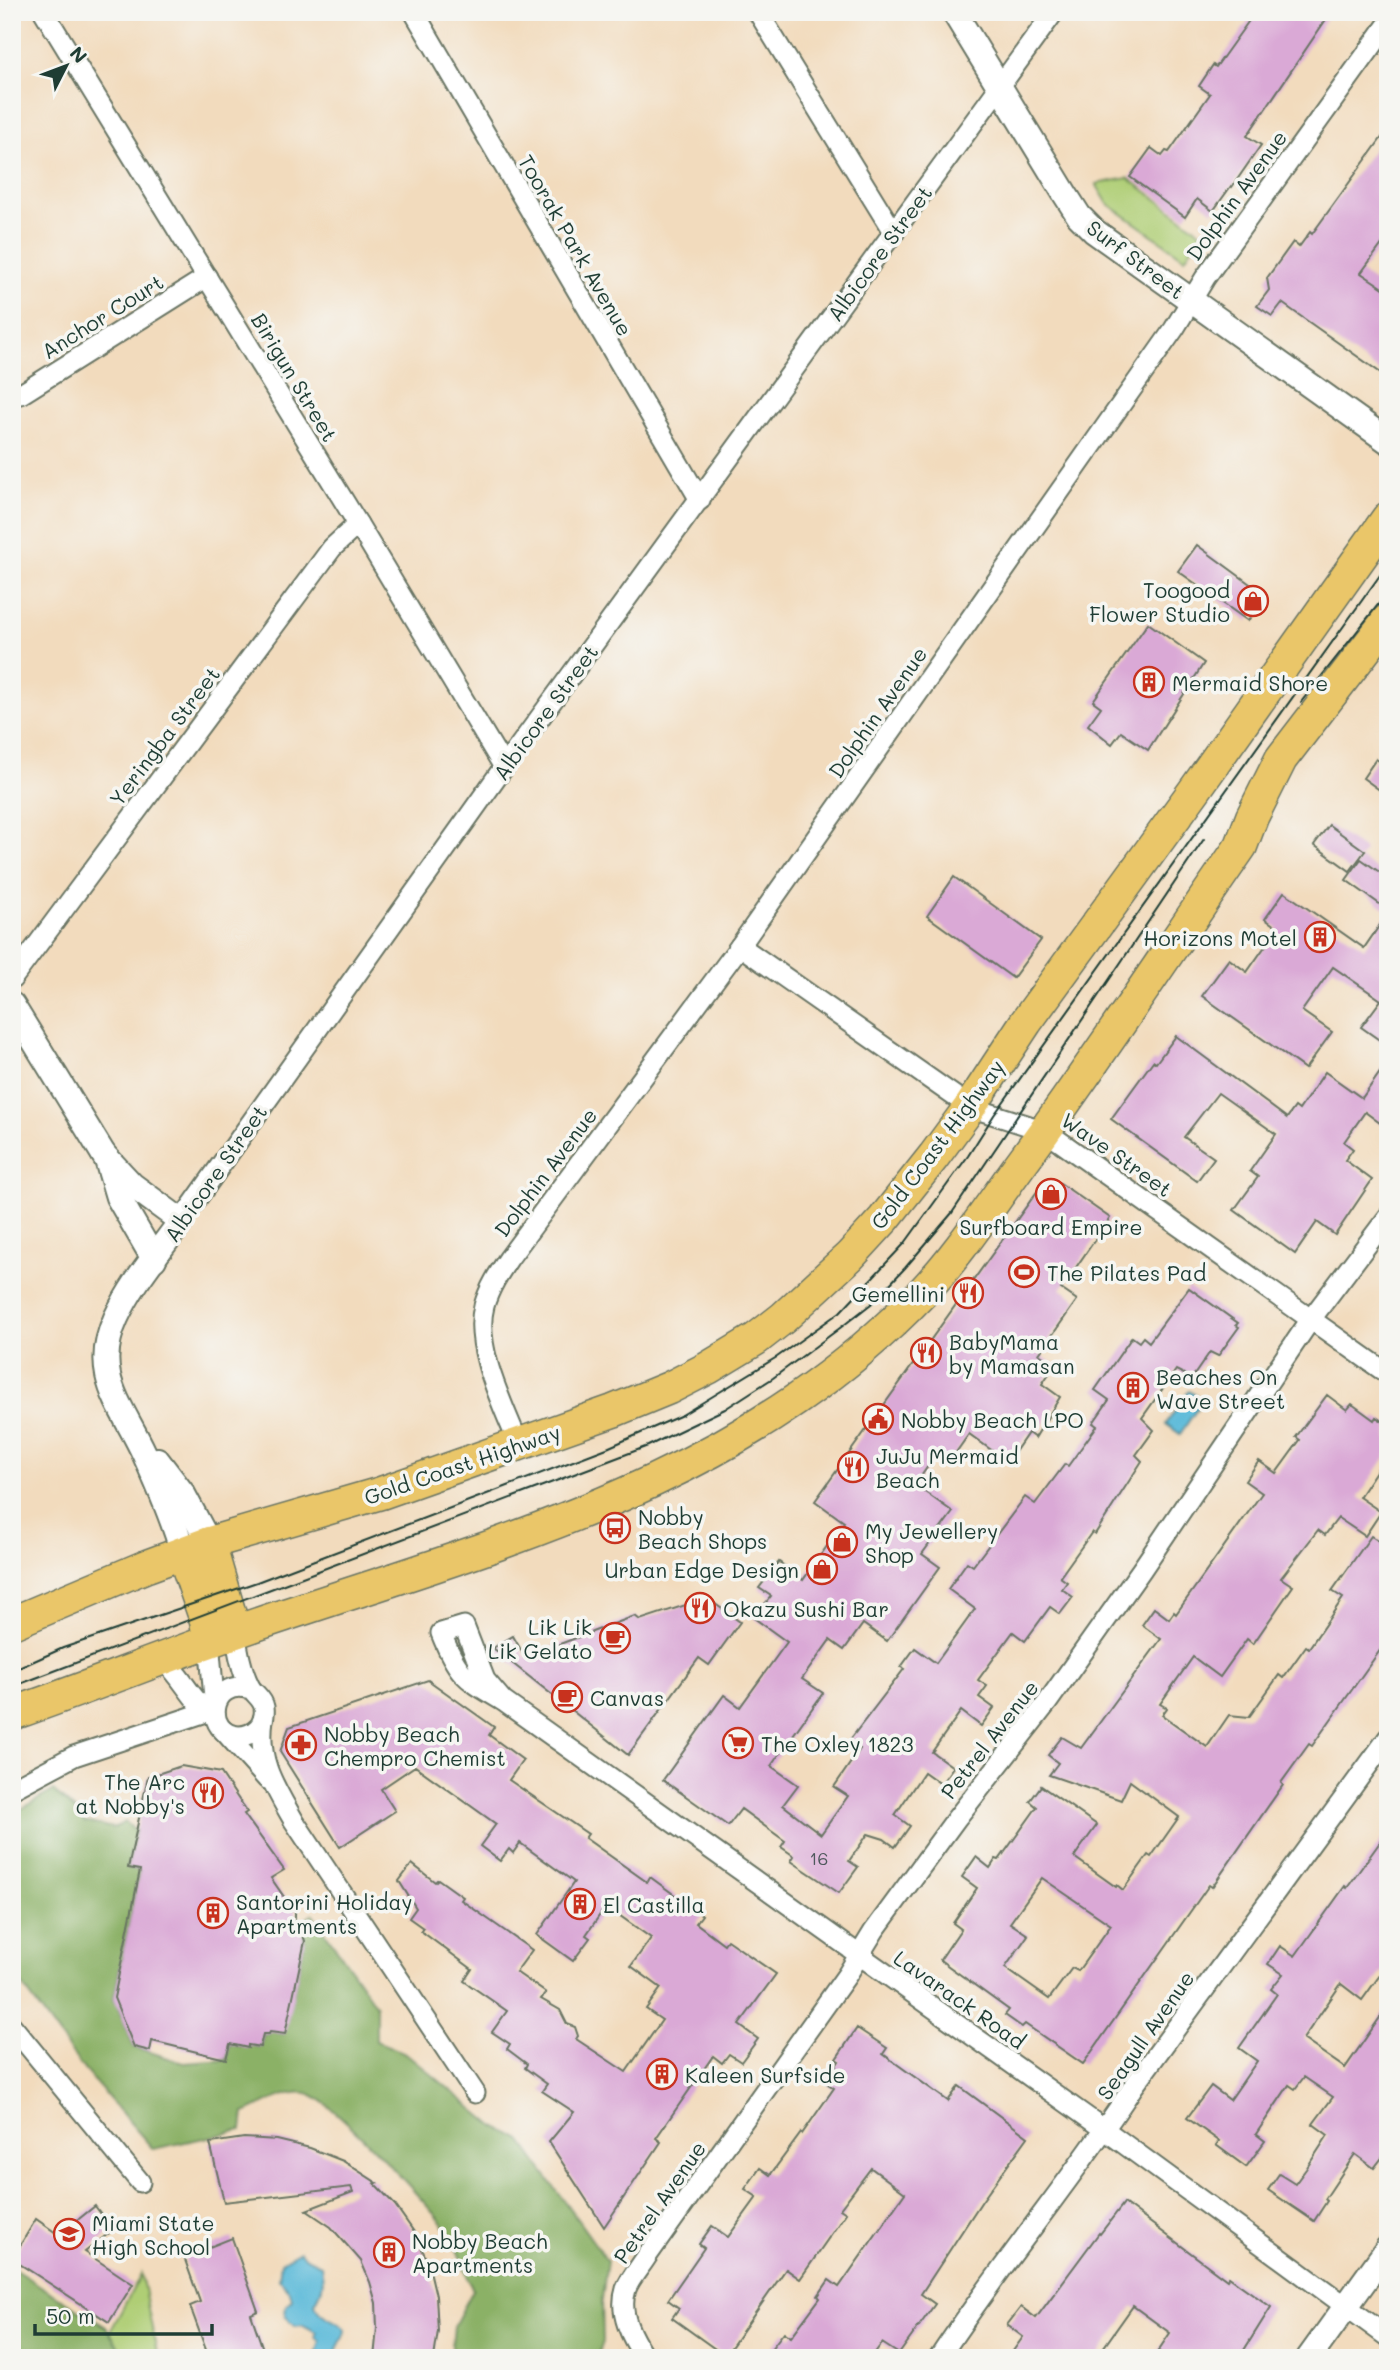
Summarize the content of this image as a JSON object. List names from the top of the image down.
{
  "streets": {
    "highway": ["Gold Coast Highway"],
    "street": [
      "Dolphin Avenue",
      "Toorak Park Avenue",
      "Albicore Street",
      "Surf Street",
      "Anchor Court",
      "Birigun Street",
      "Yeringba Street",
      "Wave Street",
      "Petrel Avenue",
      "Lavarack Road",
      "Seagull Avenue"
    ]
  },
  "crossings": [
    ["Dolphin Avenue", "Surf Street"],
    ["Dolphin Avenue", "Gold Coast Highway"],
    ["Dolphin Avenue", "Wave Street"],
    ["Toorak Park Avenue", "Albicore Street"],
    ["Albicore Street", "Surf Street"],
    ["Albicore Street", "Birigun Street"],
    ["Albicore Street", "Gold Coast Highway"],
    ["Anchor Court", "Birigun Street"],
    ["Birigun Street", "Yeringba Street"],
    ["Gold Coast Highway", "Wave Street"],
    ["Wave Street", "Petrel Avenue"],
    ["Petrel Avenue", "Lavarack Road"],
    ["Lavarack Road", "Seagull Avenue"]
  ],
  "places": {
    "shop": [
      "Toogood Flower Studio",
      "Surfboard Empire",
      "My Jewellery Shop",
      "Urban Edge Design"
    ],
    "building": [
      "Mermaid Shore",
      "Horizons Motel",
      "Beaches On Wave Street",
      "El Castilla",
      "Santorini Holiday Apartments",
      "Kaleen Surfside",
      "Nobby Beach Apartments"
    ],
    "sports": ["The Pilates Pad"],
    "restaurant": [
      "Gemellini",
      "BabyMama by Mamasan",
      "JuJu Mermaid Beach",
      "Okazu Sushi Bar",
      "The Arc at Nobby's"
    ],
    "public building": ["Nobby Beach LPO"],
    "bus stop": ["Nobby Beach Shops"],
    "cafe": ["Lik Lik Lik Gelato", "Canvas"],
    "supermarket": ["The Oxley 1823"],
    "pharmacy": ["Nobby Beach Chempro Chemist"],
    "school or university": ["Miami State High School"]
  },
  "house_numbers": ["16"],
  "scale_bar": "50 m",
  "north": "top right"
}
